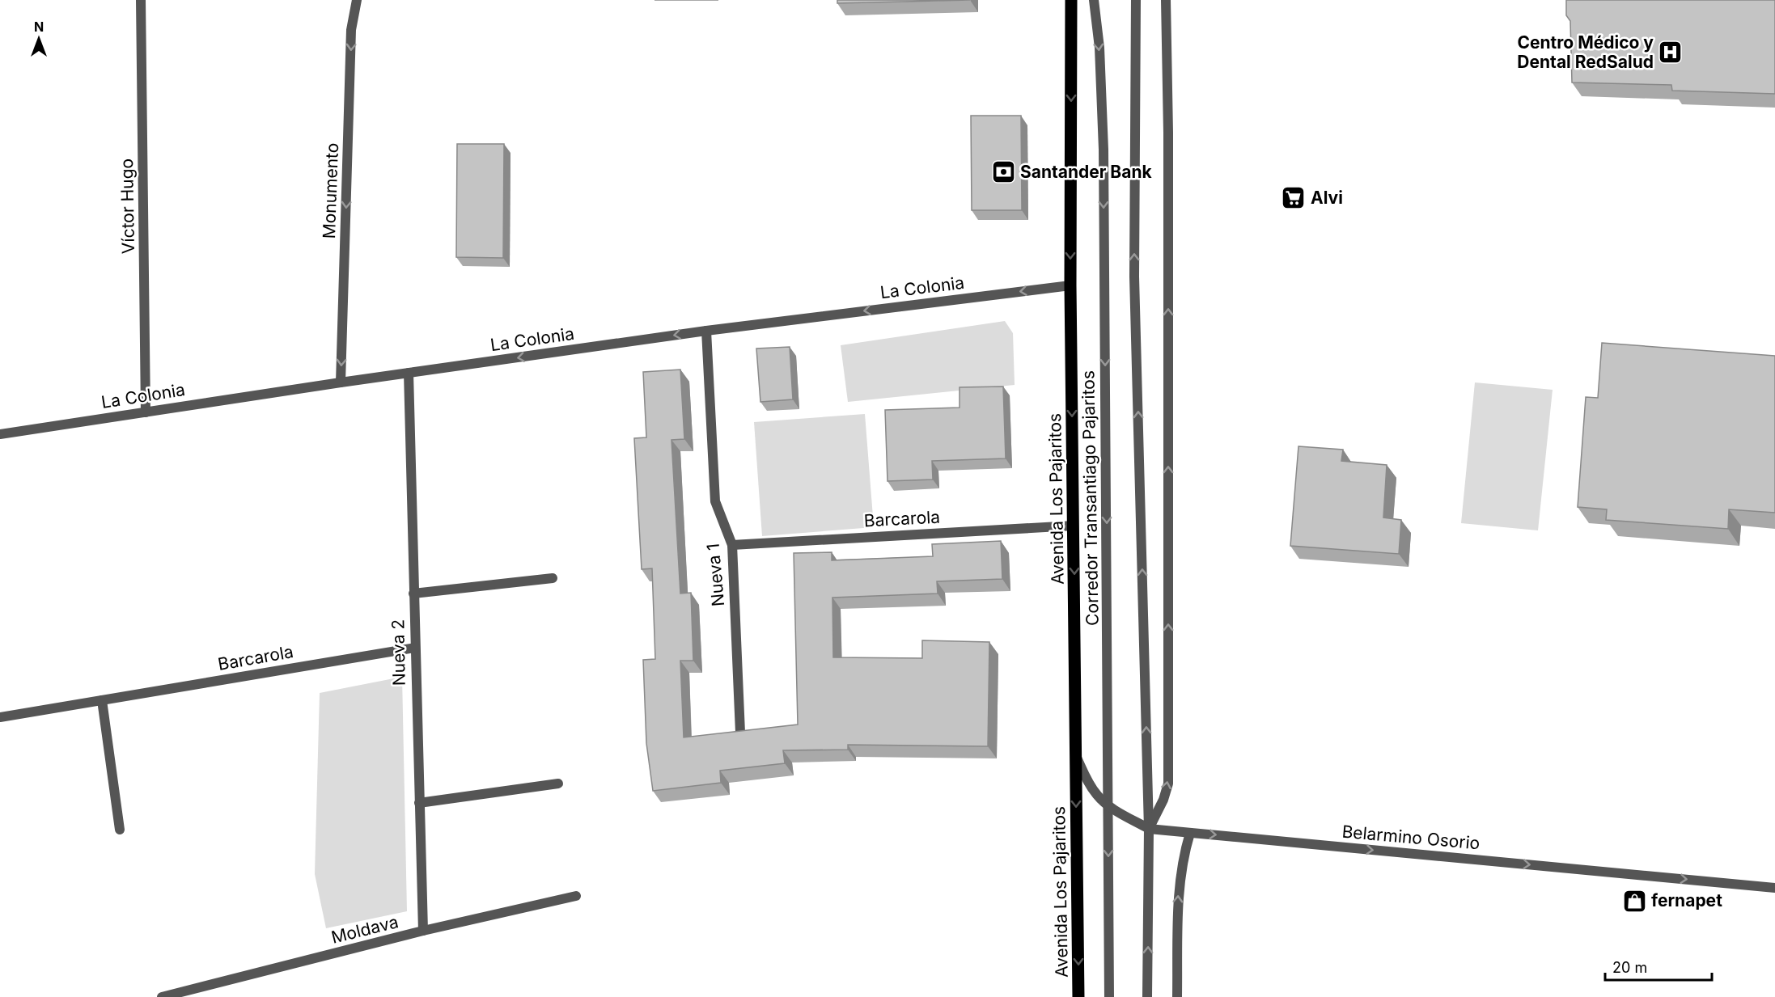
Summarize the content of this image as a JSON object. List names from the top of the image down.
{
  "streets": {
    "main road": ["Avenida Los Pajaritos"],
    "street": [
      "Monumento",
      "Víctor Hugo",
      "La Colonia",
      "Corredor Transantiago Pajaritos",
      "Barcarola",
      "Nueva 1",
      "Nueva 2",
      "Belarmino Osorio",
      "Moldava"
    ]
  },
  "crossings": [
    ["Monumento", "La Colonia"],
    ["Víctor Hugo", "La Colonia"],
    ["La Colonia", "Avenida Los Pajaritos"],
    ["La Colonia", "Nueva 1"],
    ["La Colonia", "Nueva 2"],
    ["Corredor Transantiago Pajaritos", "Belarmino Osorio"],
    ["Avenida Los Pajaritos", "Barcarola"],
    ["Avenida Los Pajaritos", "Belarmino Osorio"],
    ["Barcarola", "Nueva 1"],
    ["Barcarola", "Nueva 2"],
    ["Nueva 2", "Moldava"]
  ],
  "one_way": [
    "Monumento",
    "La Colonia",
    "Avenida Los Pajaritos",
    "Belarmino Osorio"
  ],
  "places": {
    "hospital": ["Centro Médico y Dental RedSalud"],
    "bank": ["Santander Bank"],
    "supermarket": ["Alvi"],
    "shop": ["fernapet"]
  },
  "scale_bar": "20 m",
  "north": "top"
}
